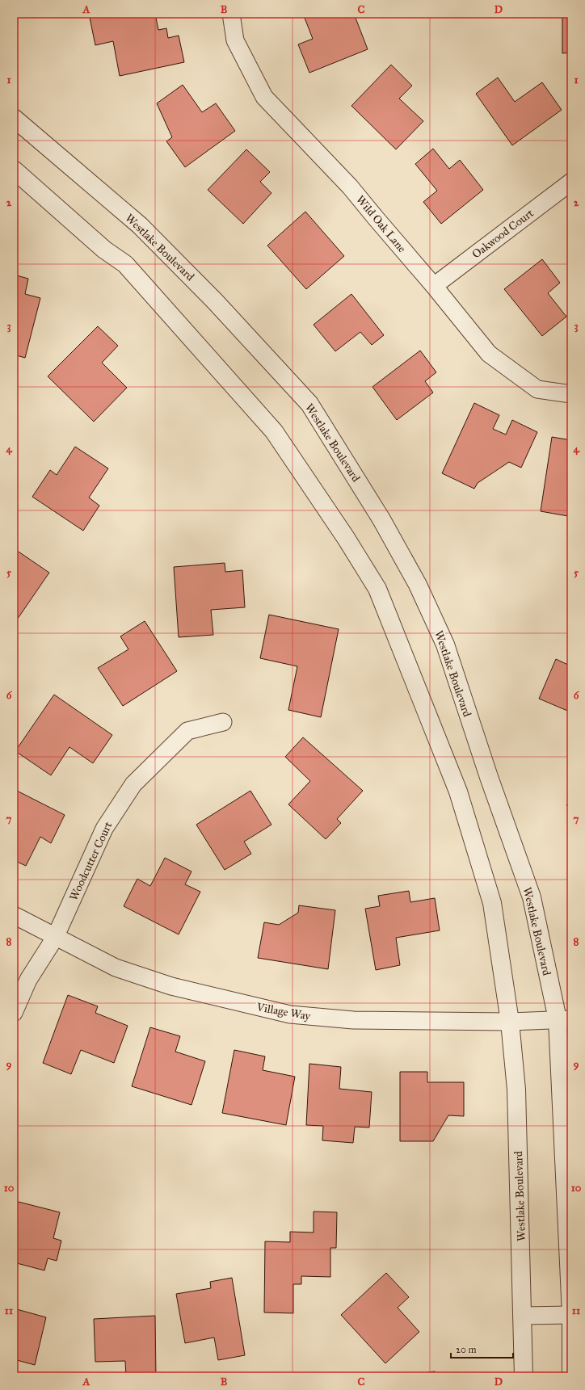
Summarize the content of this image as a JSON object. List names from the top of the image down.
{
  "streets": {
    "street": [
      "Wild Oak Lane",
      "Oakwood Court",
      "Westlake Boulevard",
      "Woodcutter Court",
      "Village Way"
    ]
  },
  "crossings": [
    ["Wild Oak Lane", "Oakwood Court"],
    ["Westlake Boulevard", "Village Way"],
    ["Woodcutter Court", "Village Way"]
  ],
  "scale_bar": "20 m",
  "grid": {
    "columns": [
      "A",
      "B",
      "C",
      "D"
    ],
    "rows": [
      "1",
      "2",
      "3",
      "4",
      "5",
      "6",
      "7",
      "8",
      "9",
      "10",
      "11"
    ]
  }
}
